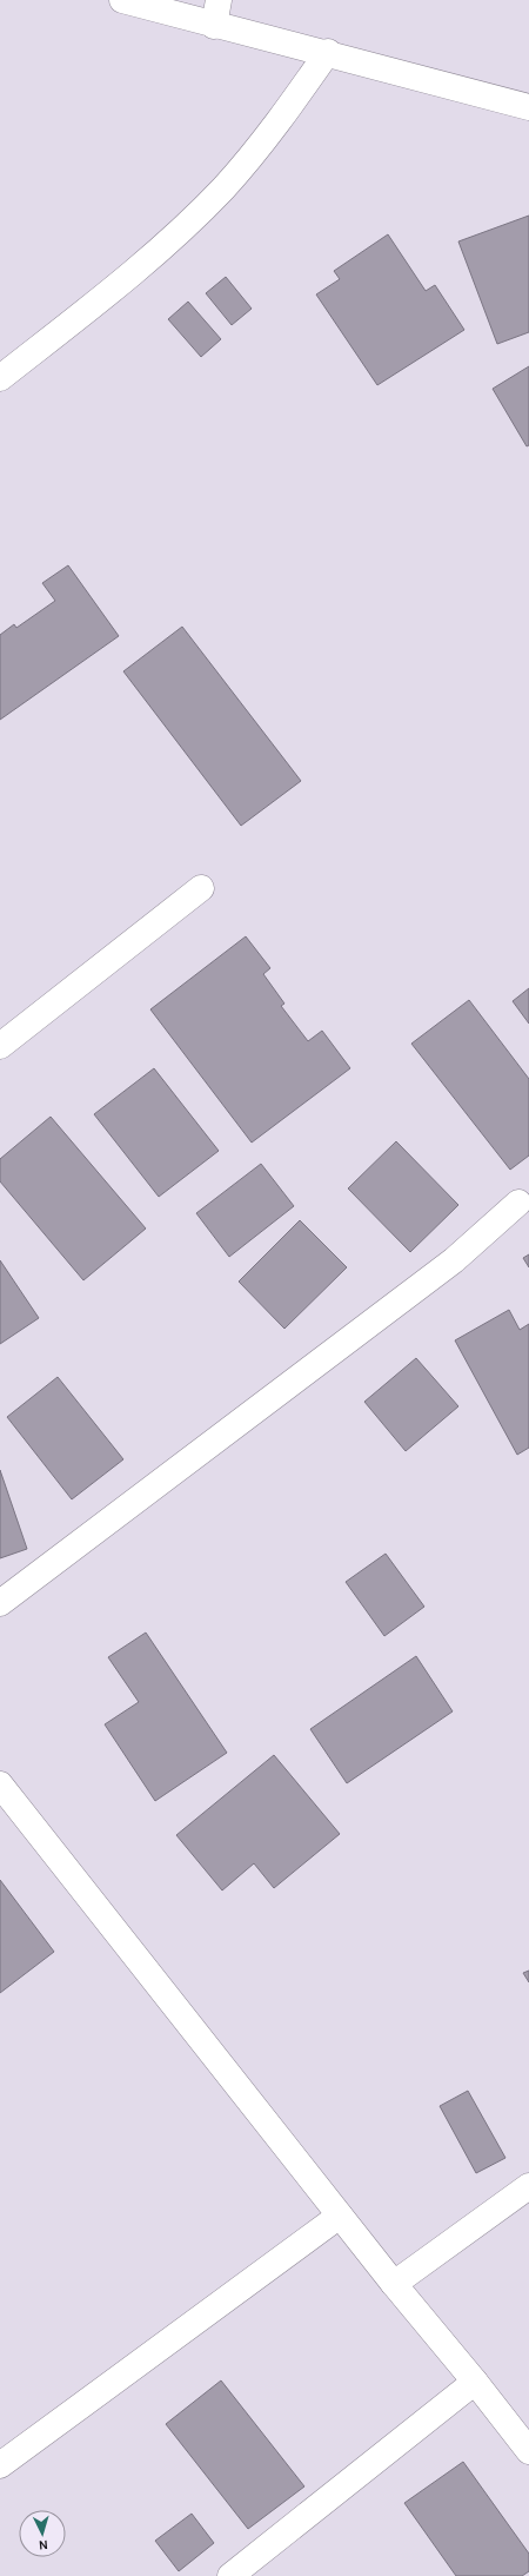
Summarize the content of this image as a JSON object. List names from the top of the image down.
{
  "north": "bottom"
}
